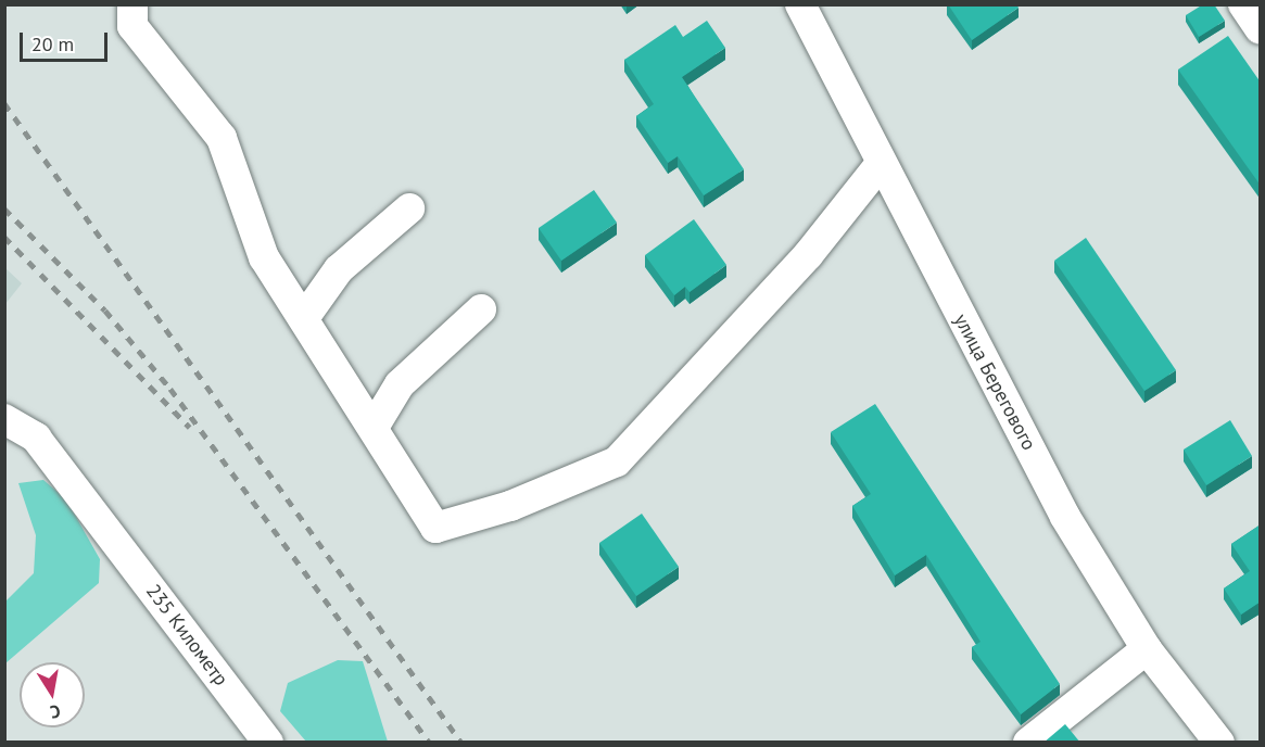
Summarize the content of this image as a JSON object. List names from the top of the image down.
{
  "streets": {
    "street": ["улица Берегового", "235 Километр"]
  },
  "scale_bar": "20 m",
  "north": "bottom"
}
